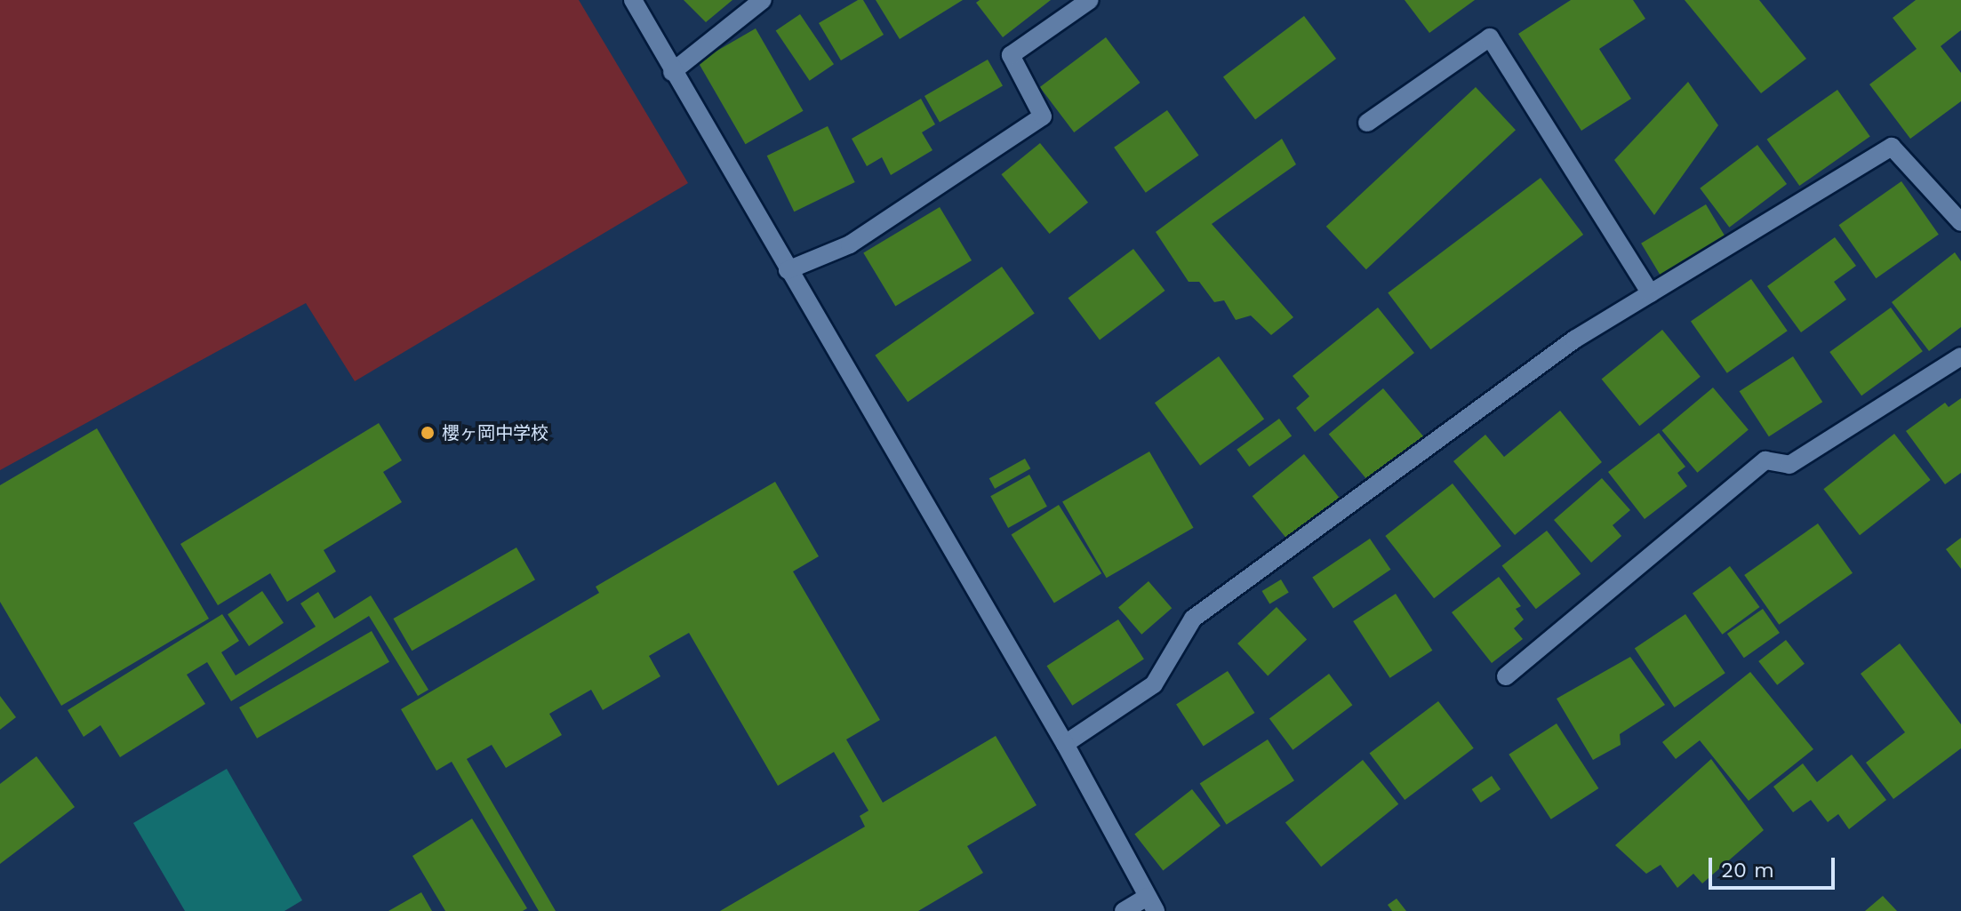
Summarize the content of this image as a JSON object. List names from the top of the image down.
{
  "places": ["櫻ヶ岡中学校"],
  "scale_bar": "20 m"
}
